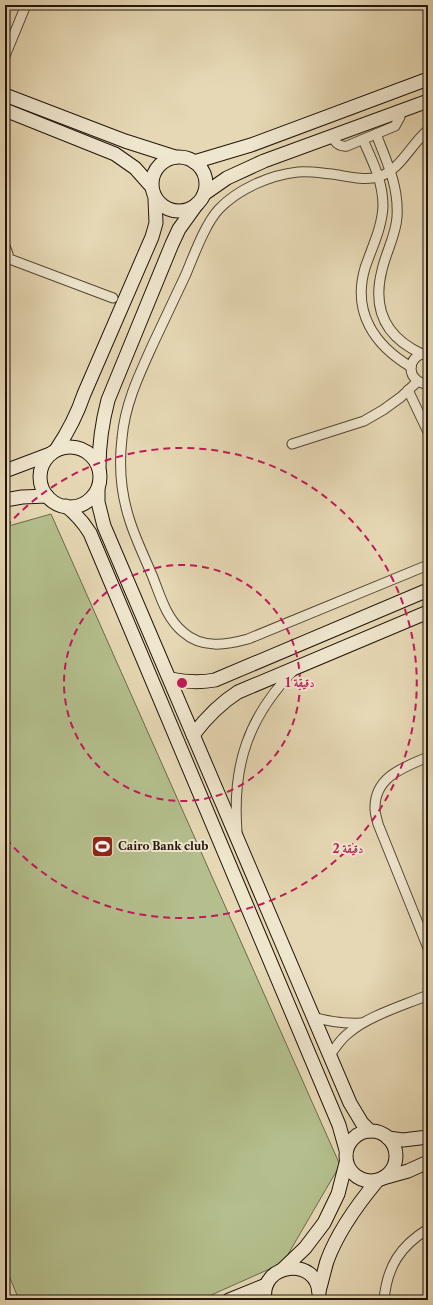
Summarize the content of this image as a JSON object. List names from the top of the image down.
{
  "places": {
    "sports": ["Cairo Bank club"]
  },
  "rings": ["1 دقيقة", "2 دقيقة"]
}
